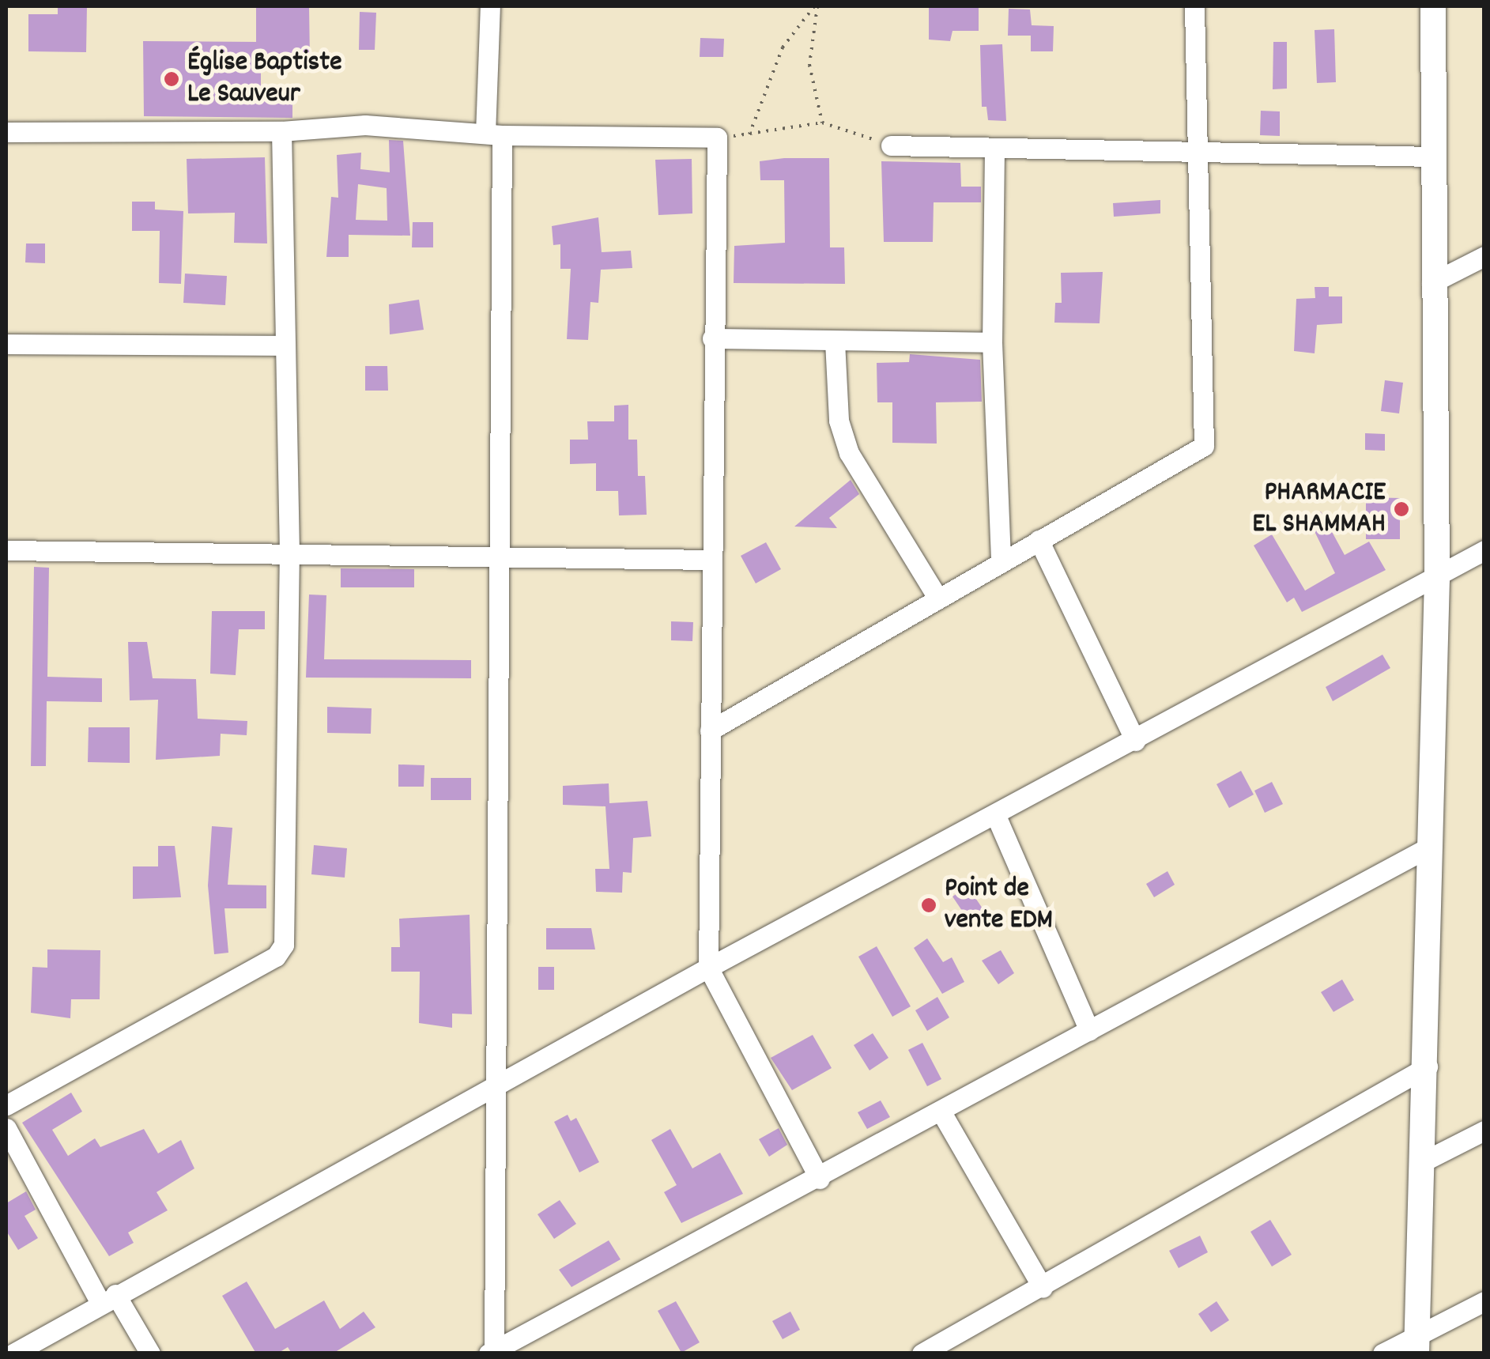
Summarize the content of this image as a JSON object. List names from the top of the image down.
{
  "places": ["Église Baptiste Le Sauveur", "PHARMACIE EL SHAMMAH", "Point de vente EDM"]
}
